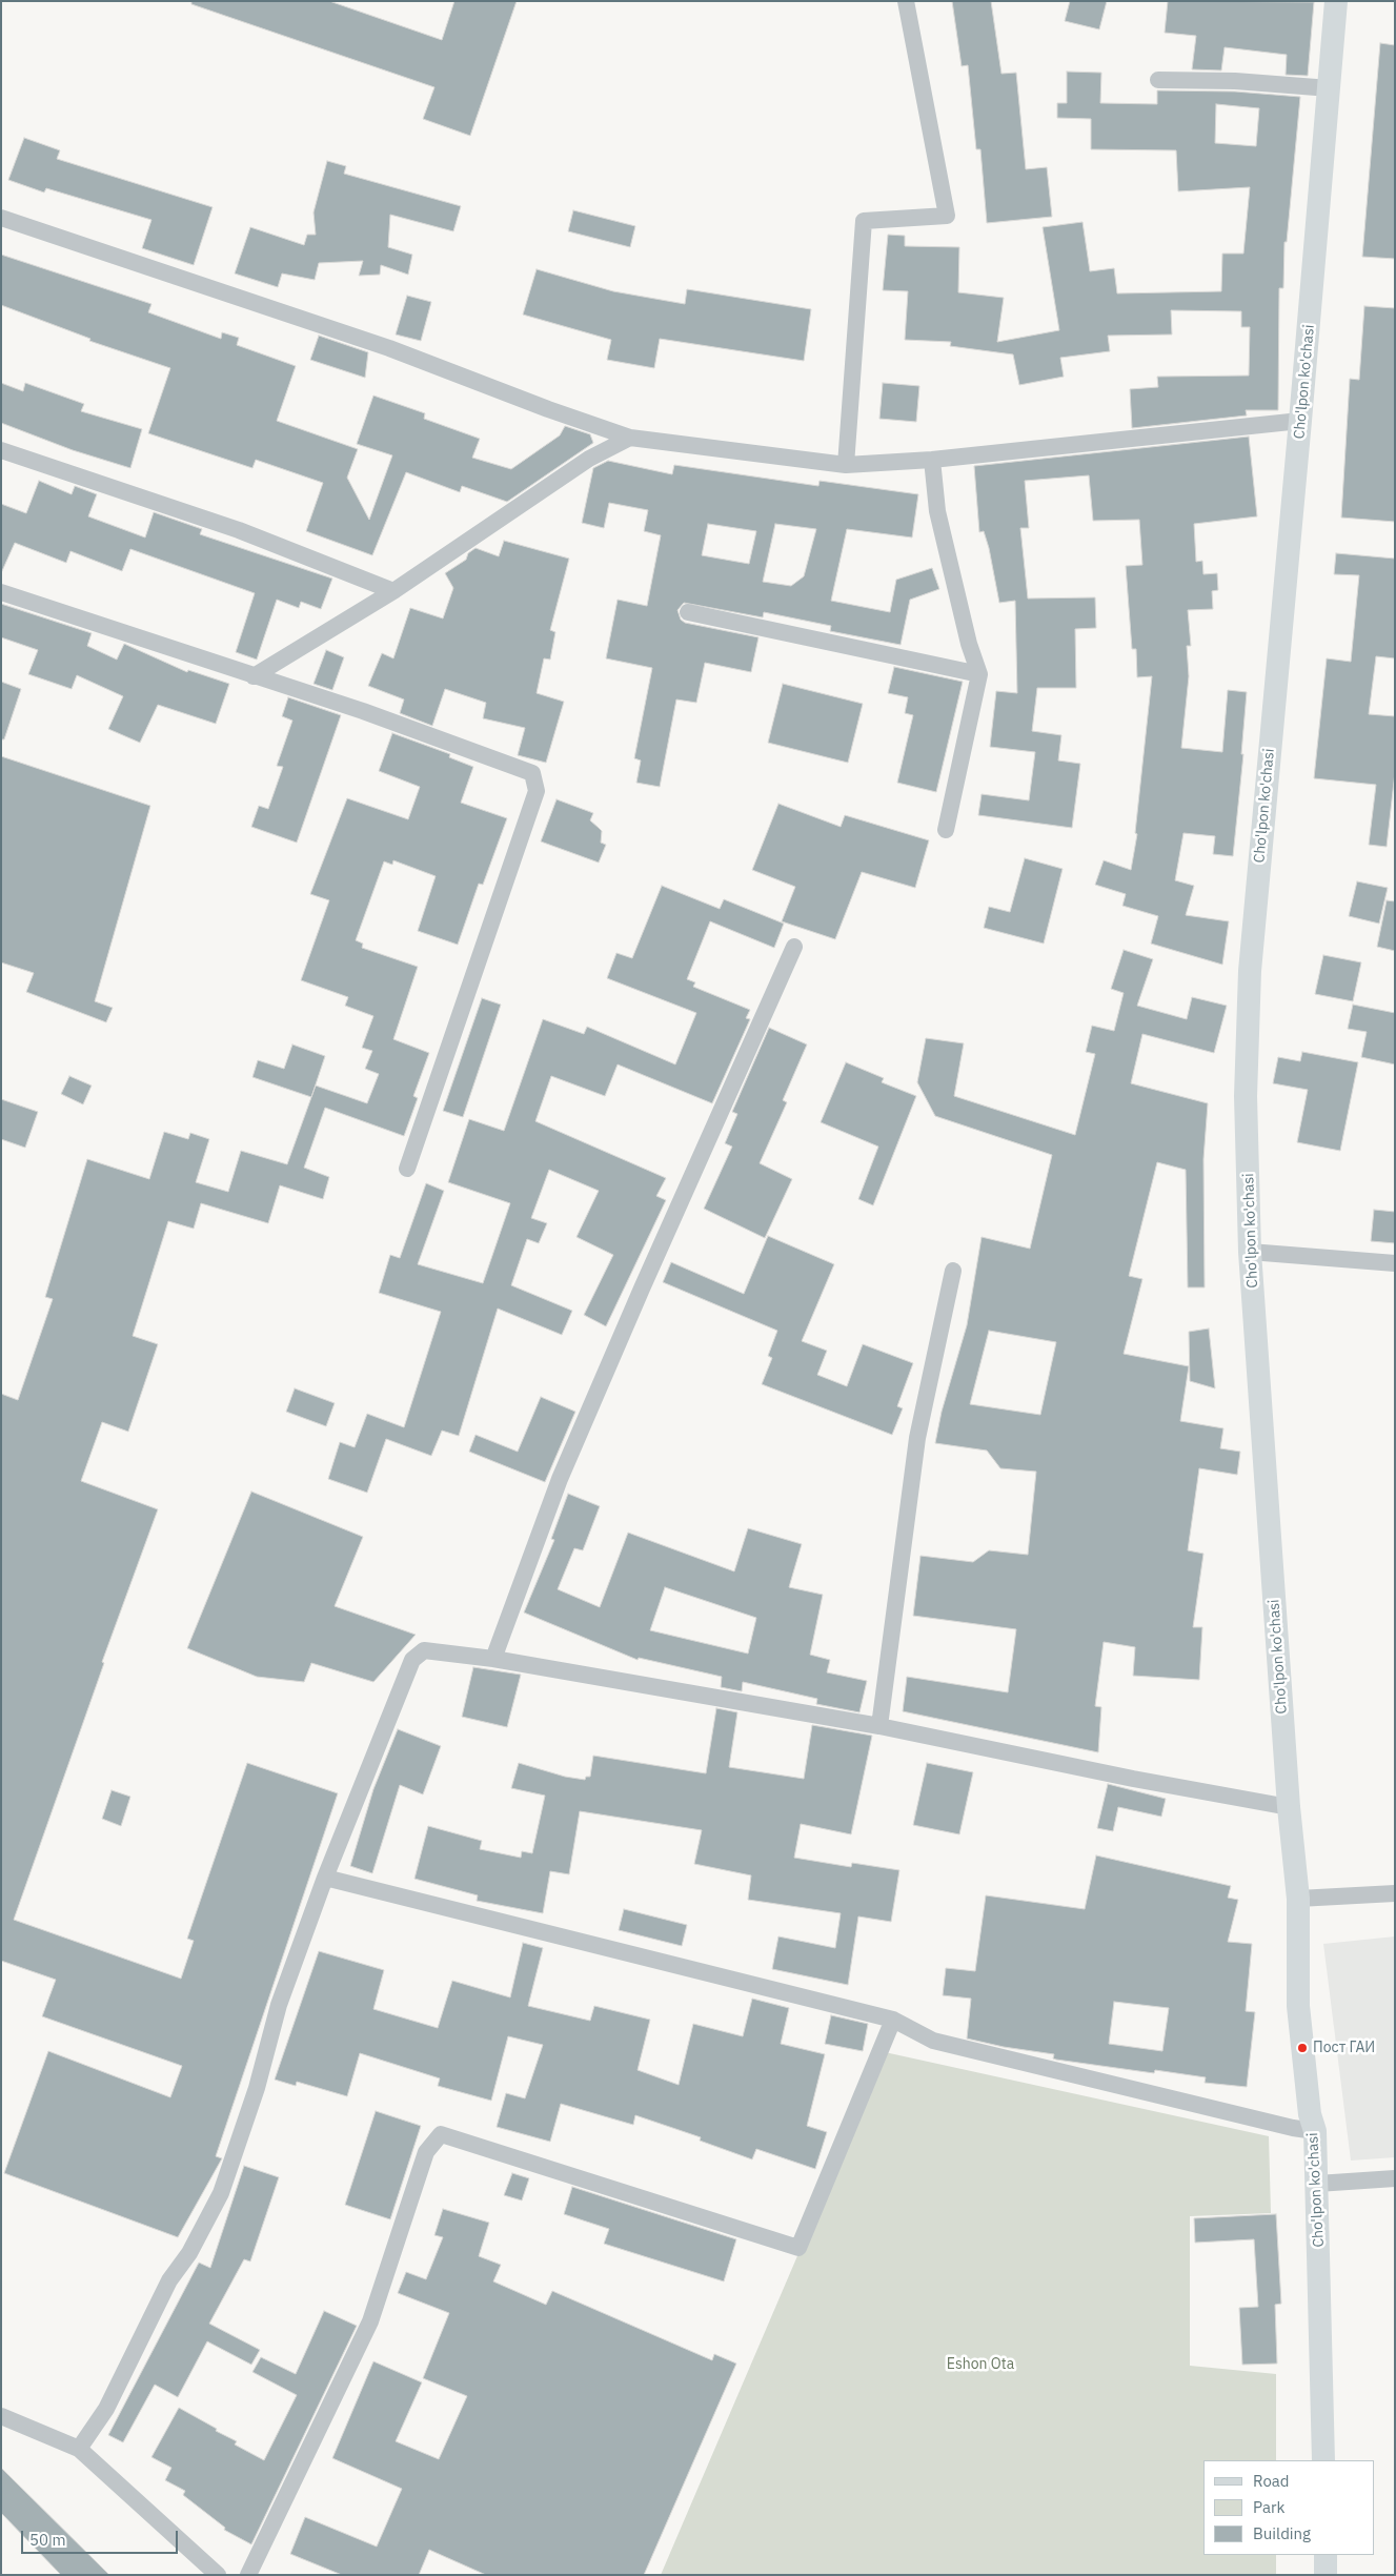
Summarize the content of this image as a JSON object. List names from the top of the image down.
{
  "streets": {
    "main road": ["Cho'lpon ko'chasi"]
  },
  "parks": ["Eshon Ota"],
  "places": ["Пост ГАИ"],
  "legend": ["Road", "Park", "Building"],
  "scale_bar": "50 m"
}
